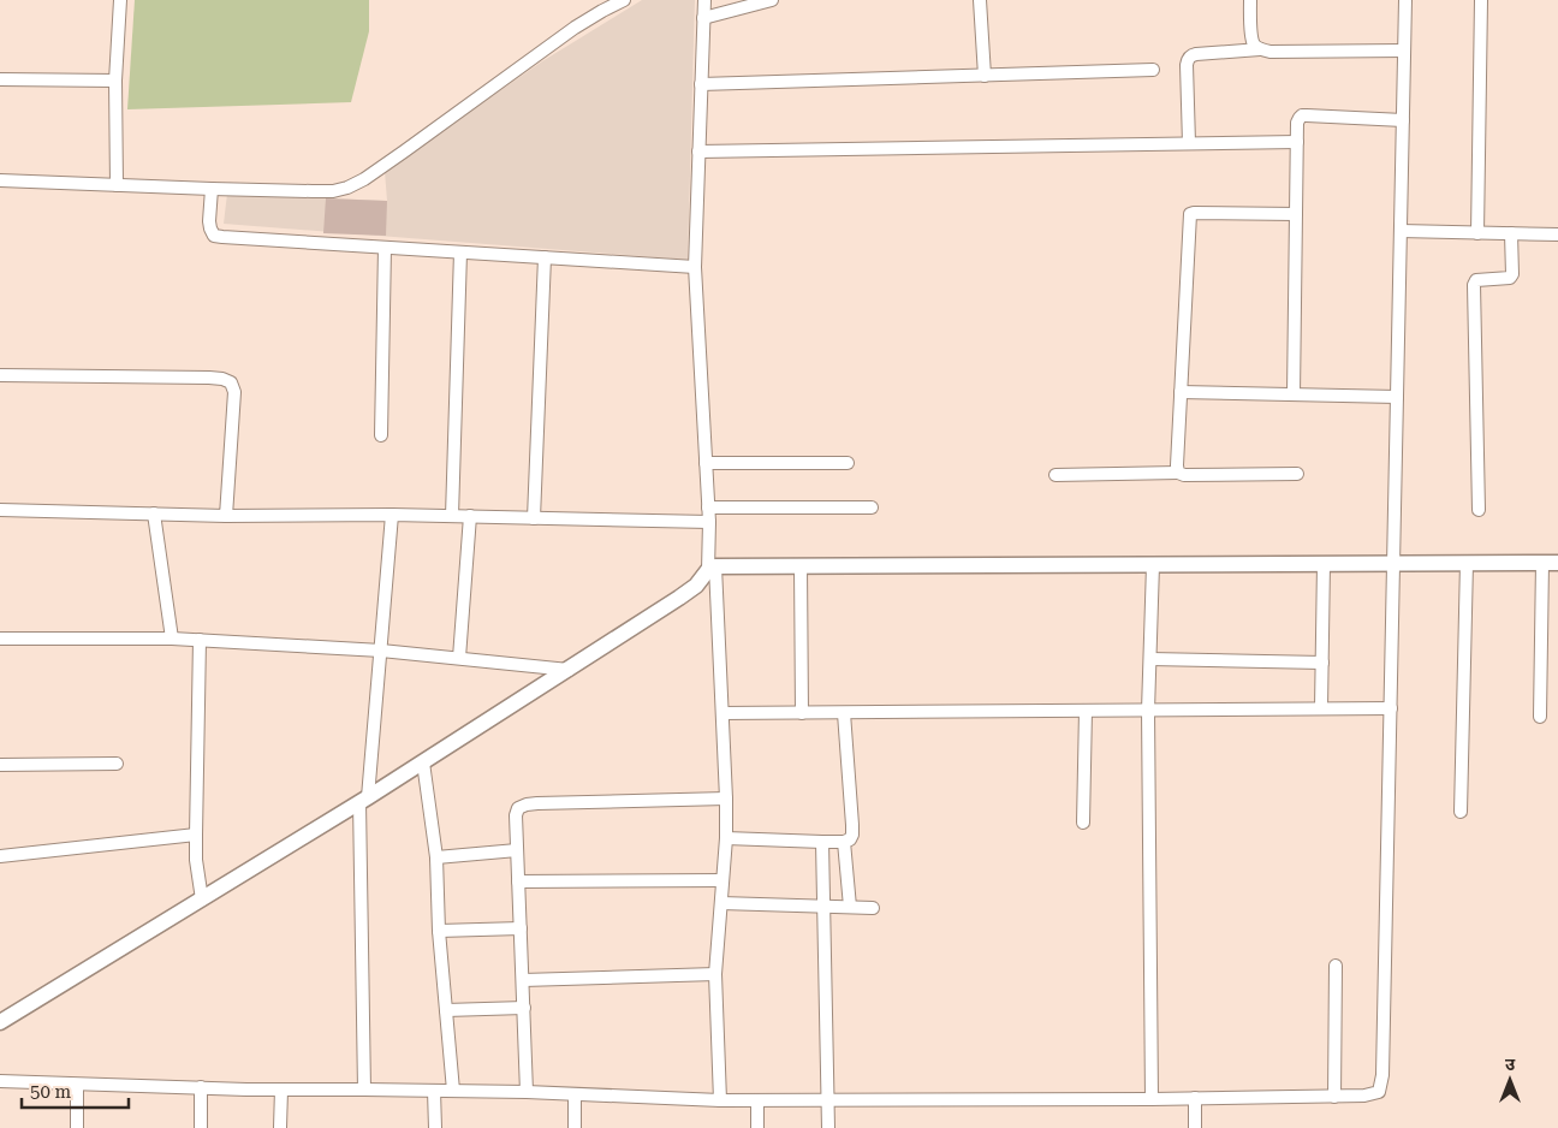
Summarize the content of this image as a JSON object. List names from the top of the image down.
{
  "scale_bar": "50 m",
  "north": "top"
}
